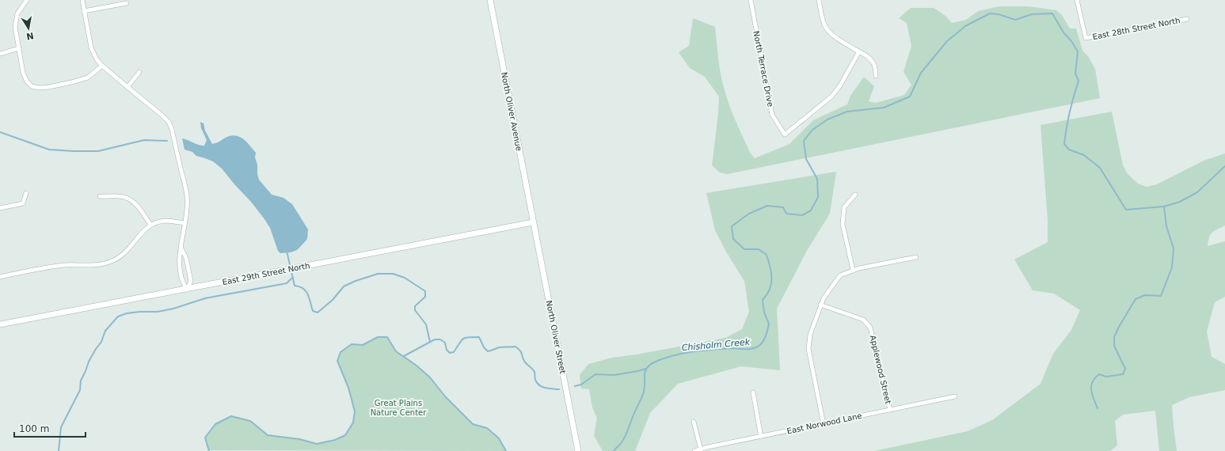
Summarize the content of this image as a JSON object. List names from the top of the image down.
{
  "streets": {
    "main road": ["North Oliver Avenue", "East 29th Street North", "North Oliver Street"],
    "street": [
      "East 28th Street North",
      "North Terrace Drive",
      "Applewood Street",
      "East Norwood Lane"
    ]
  },
  "crossings": [
    ["North Oliver Avenue", "East 29th Street North"],
    ["North Oliver Avenue", "North Oliver Street"],
    ["East 29th Street North", "North Oliver Street"],
    ["Applewood Street", "East Norwood Lane"]
  ],
  "water": ["Chisholm Creek"],
  "parks": ["Great Plains Nature Center"],
  "scale_bar": "100 m",
  "north": "bottom"
}
